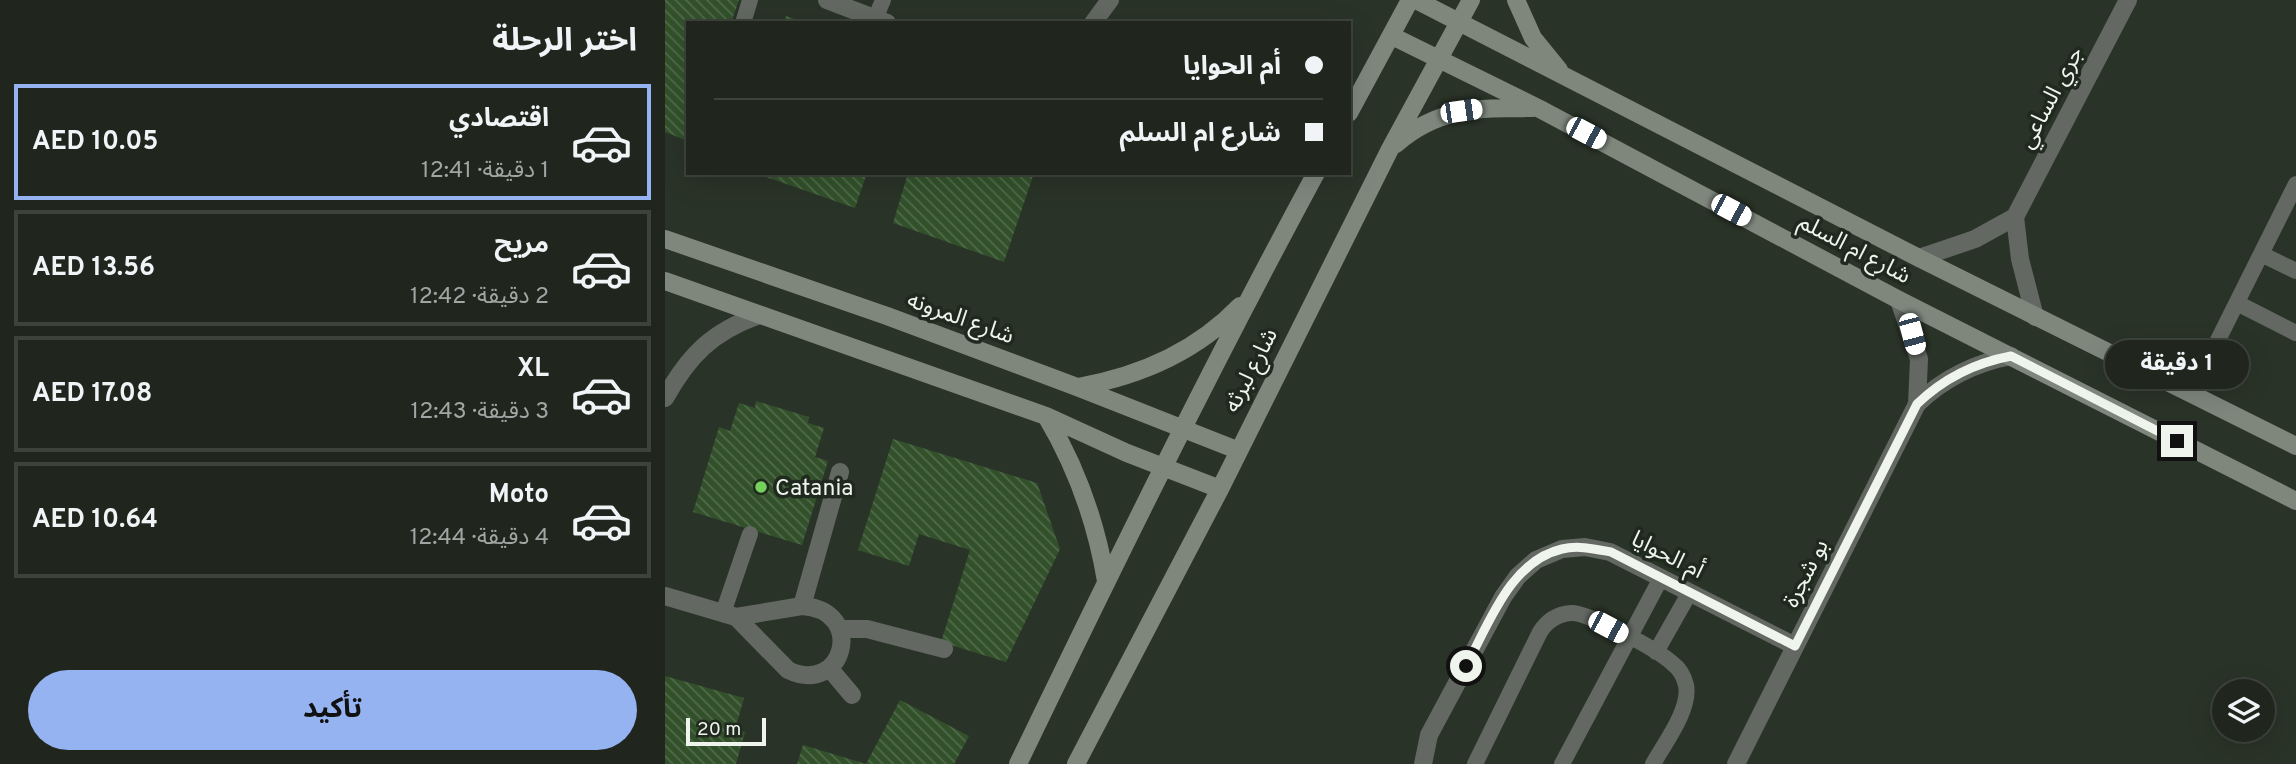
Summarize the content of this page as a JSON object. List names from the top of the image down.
{
  "streets": {
    "street": [
      "جري الساعي",
      "شارع ام السلم",
      "شارع المرونه",
      "شارع لبرثه",
      "أم الحوايا",
      "بو شجرة"
    ]
  },
  "crossings": [
    ["شارع ام السلم", "شارع لبرثه"],
    ["شارع ام السلم", "بو شجرة"],
    ["شارع المرونه", "شارع لبرثه"],
    ["أم الحوايا", "بو شجرة"]
  ],
  "places": ["Catania"],
  "scale_bar": "20 m",
  "page": {
    "heading": "اختر الرحلة",
    "banner": ["أم الحوايا", "شارع ام السلم"],
    "list": [
      {
        "name": "اقتصادي",
        "note": "1 دقيقة · 12:41",
        "value": "AED 10.05"
      },
      {
        "name": "مريح",
        "note": "2 دقيقة · 12:42",
        "value": "AED 13.56"
      },
      {
        "name": "XL",
        "note": "3 دقيقة · 12:43",
        "value": "AED 17.08"
      },
      {
        "name": "Moto",
        "note": "4 دقيقة · 12:44",
        "value": "AED 10.64"
      }
    ],
    "bubble": "1 دقيقة",
    "buttons": "تأكيد",
    "scale": "20 m"
  }
}
